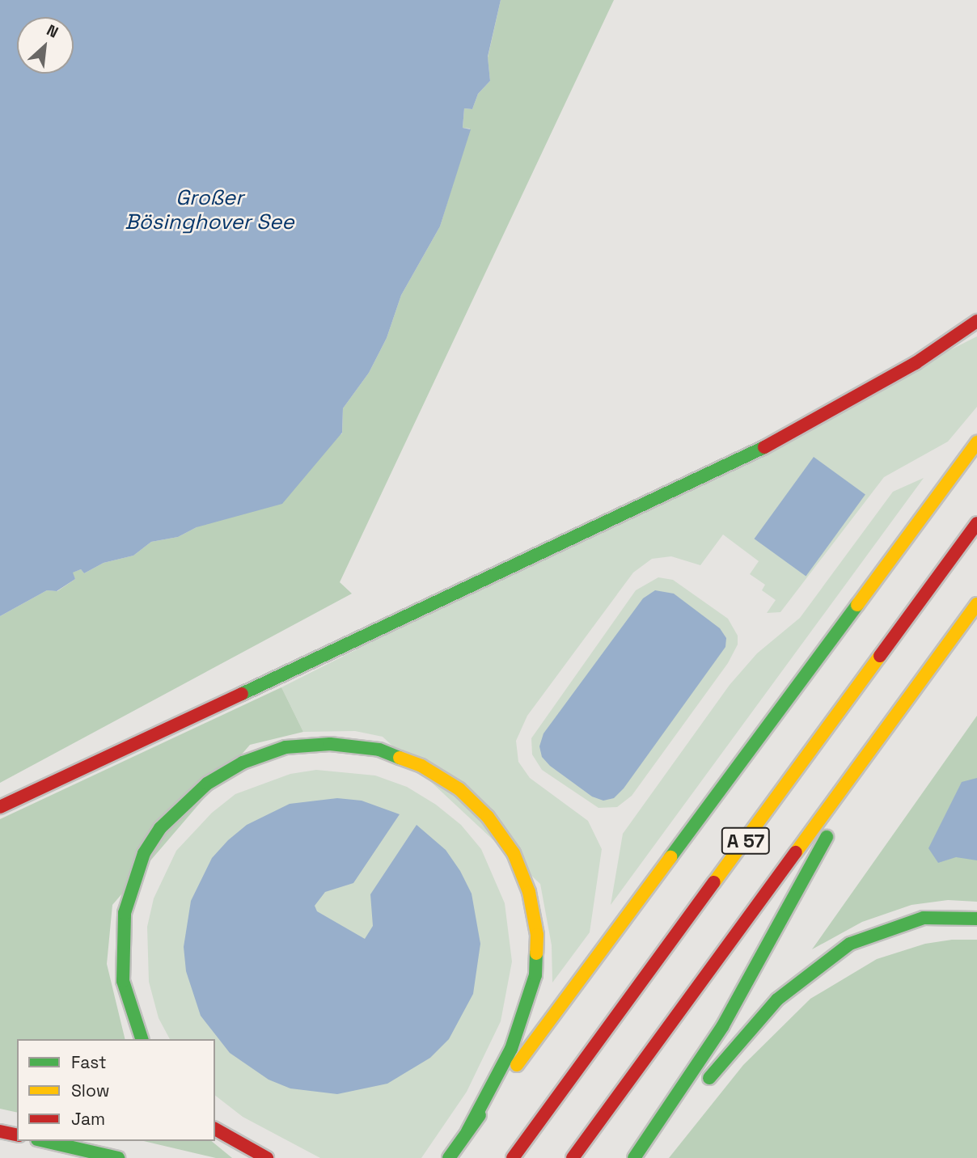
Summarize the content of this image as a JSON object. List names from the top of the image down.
{
  "streets": {
    "highway": ["A 57"]
  },
  "water": ["Großer Bösinghover See"],
  "legend": ["Fast", "Slow", "Jam"],
  "north": "top right"
}
